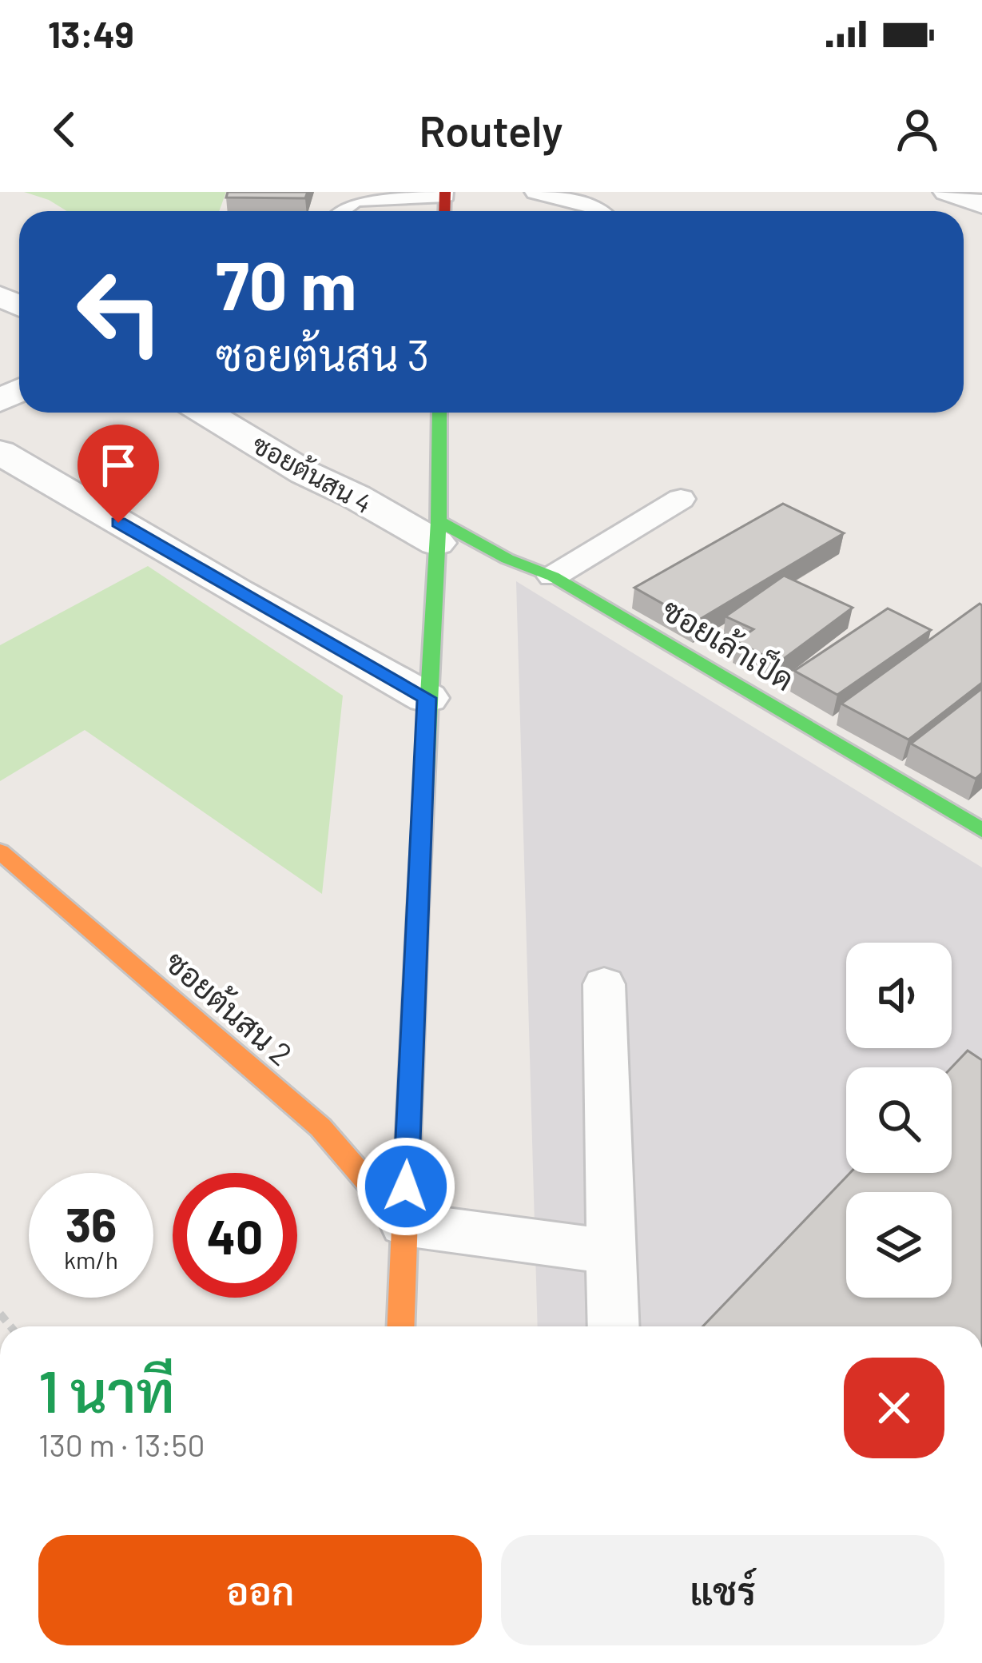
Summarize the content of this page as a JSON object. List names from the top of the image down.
{
  "streets": {
    "street": ["ซอยต้นสน 4", "ซอยเล้าเป็ด", "ซอยต้นสน 2"]
  },
  "crossings": [
    ["ซอยต้นสน 4", "ซอยเล้าเป็ด"]
  ],
  "page": {
    "status": "13:49",
    "header": "Routely",
    "turn": ["70 m", "ซอยต้นสน 3"],
    "speed": "36 km/h",
    "limit": "40",
    "heading": ["1 นาที", "130 m · 13:50"],
    "buttons": ["ออก", "แชร์"]
  }
}
